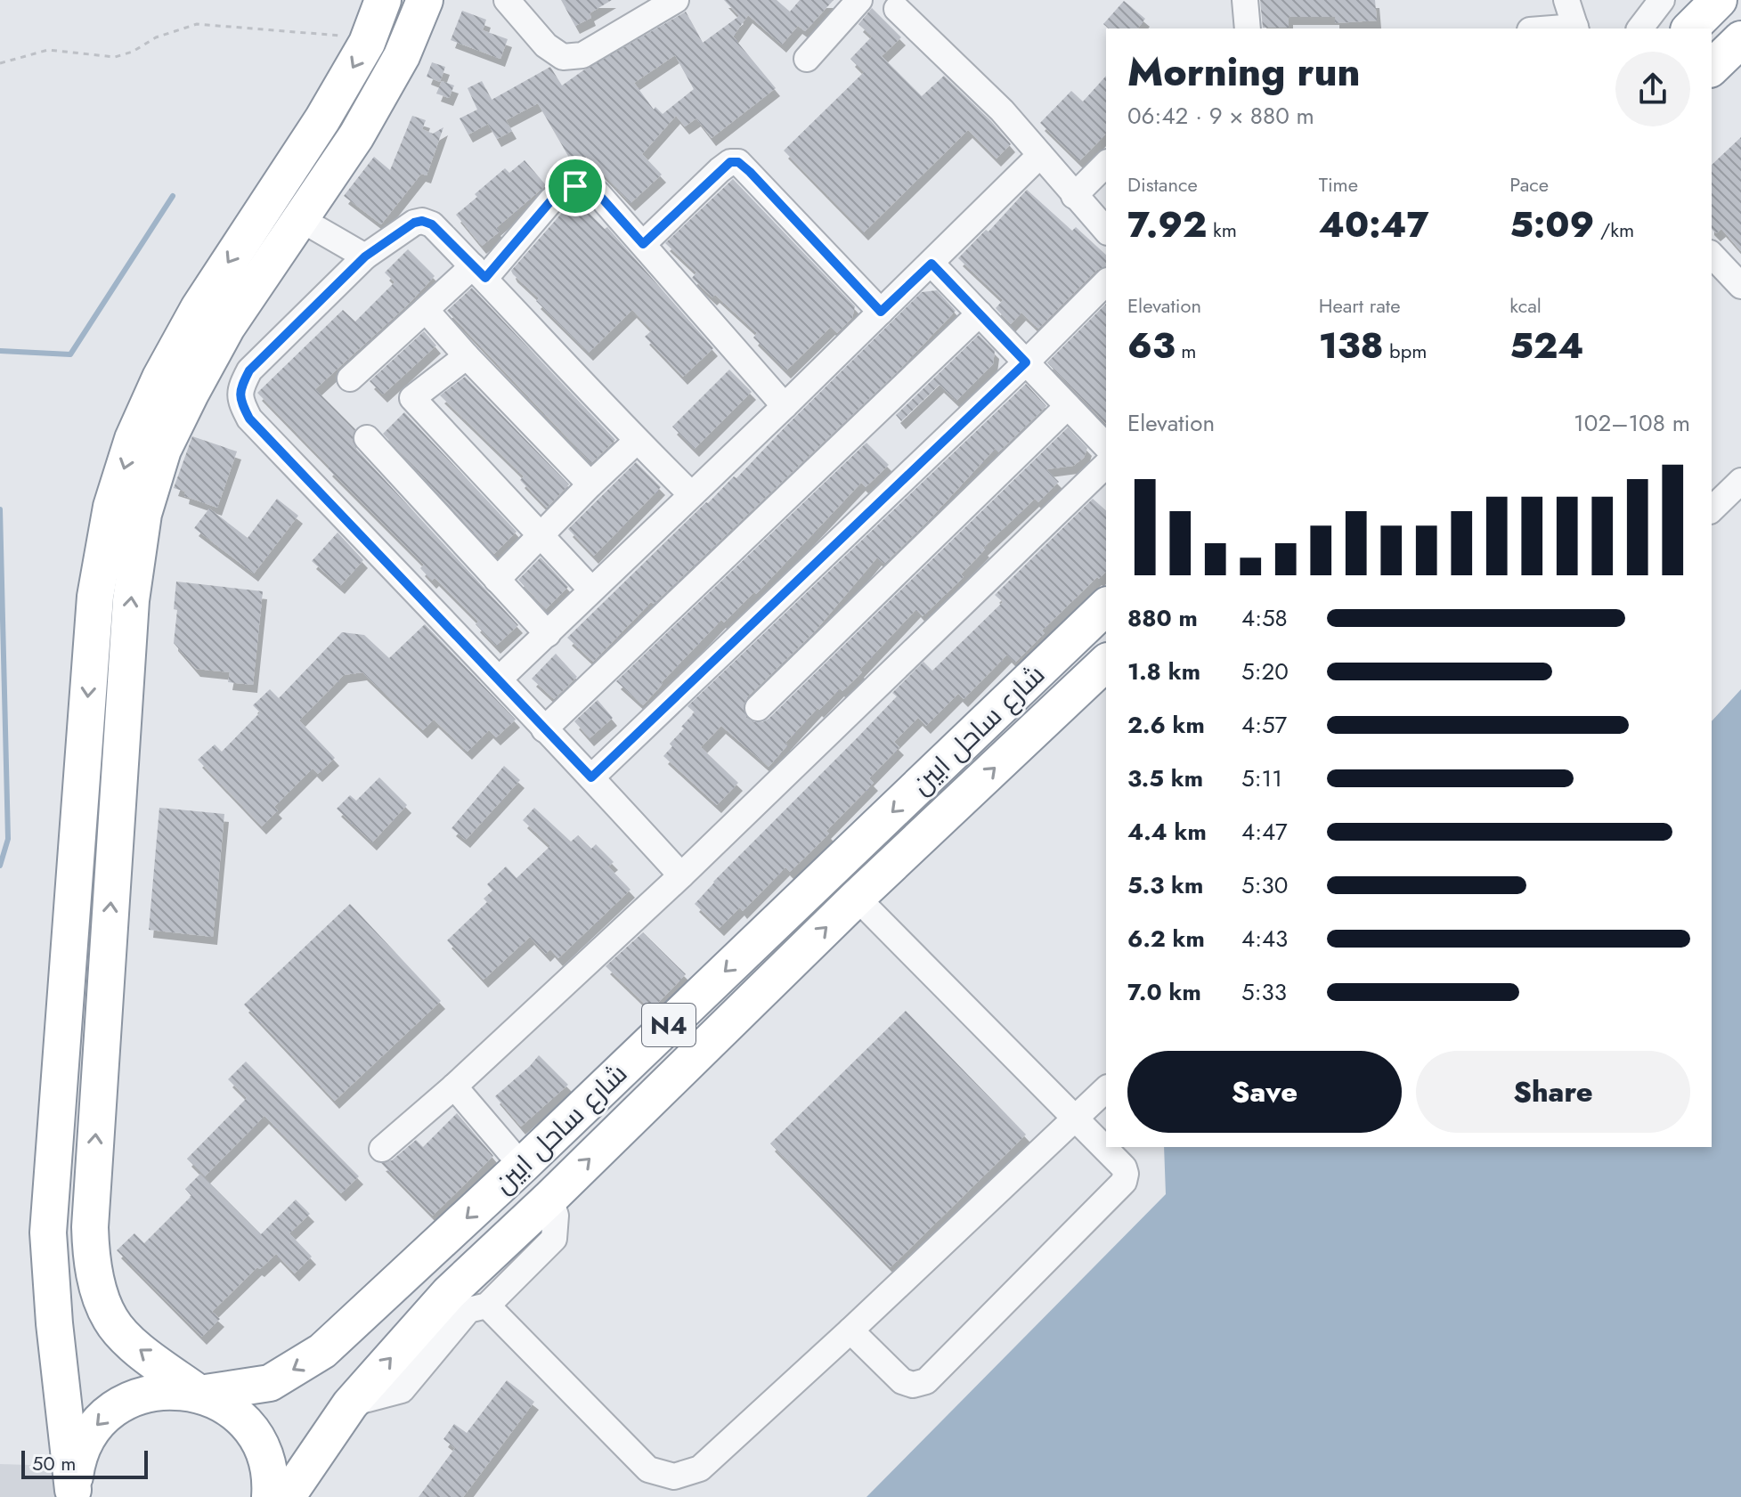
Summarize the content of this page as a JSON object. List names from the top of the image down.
{
  "streets": {
    "highway": ["شارع ساحل ابين", "N4"]
  },
  "scale_bar": "50 m",
  "page": {
    "heading": ["Morning run", "06:42 · 9 × 880 m"],
    "stats": [
      ["Distance", "7.92 km"],
      ["Time", "40:47"],
      ["Pace", "5:09 /km"],
      ["Elevation", "63 m"],
      ["Heart rate", "138 bpm"],
      ["kcal", "524"]
    ],
    "chart": ["Elevation", "102–108 m"],
    "list": [
      {
        "name": "880 m",
        "note": "4:58"
      },
      {
        "name": "1.8 km",
        "note": "5:20"
      },
      {
        "name": "2.6 km",
        "note": "4:57"
      },
      {
        "name": "3.5 km",
        "note": "5:11"
      },
      {
        "name": "4.4 km",
        "note": "4:47"
      },
      {
        "name": "5.3 km",
        "note": "5:30"
      },
      {
        "name": "6.2 km",
        "note": "4:43"
      },
      {
        "name": "7.0 km",
        "note": "5:33"
      }
    ],
    "buttons": ["Save", "Share"],
    "scale": "50 m"
  }
}
